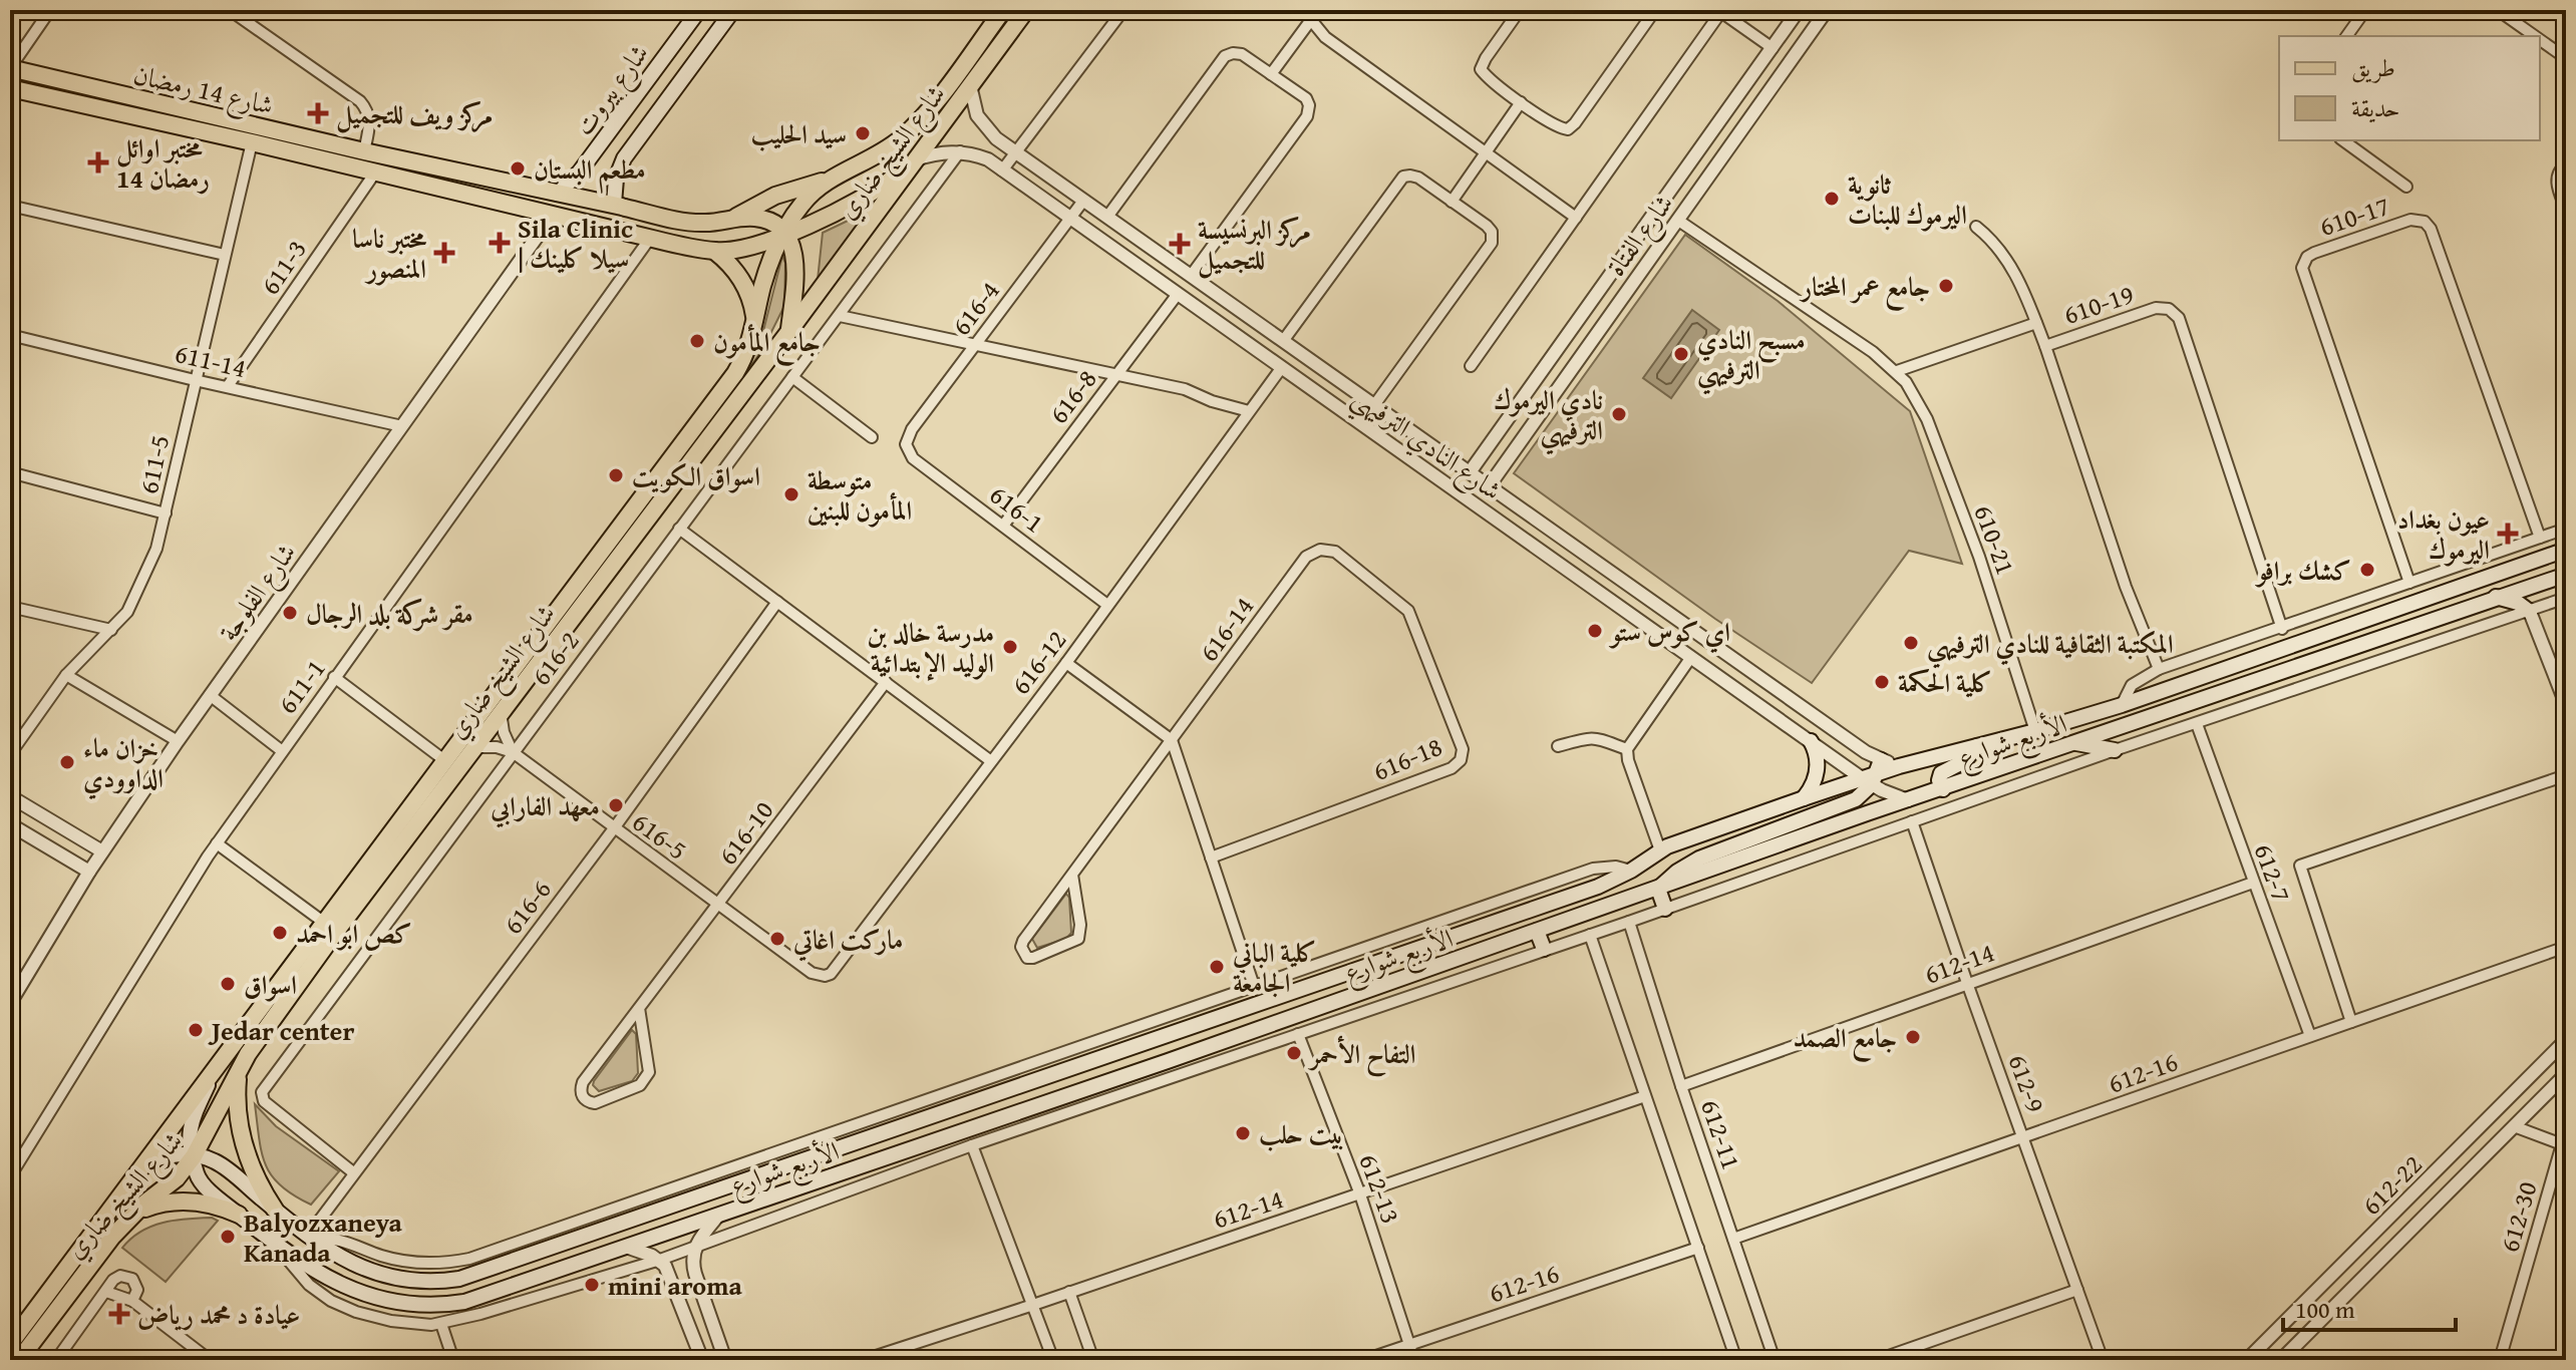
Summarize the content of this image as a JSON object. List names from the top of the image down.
{
  "streets": {
    "main road": [
      "شارع 14 رمضان",
      "شارع بيروت",
      "شارع الشيخ ضاري",
      "الأربع شوارع"
    ],
    "street": [
      "610-17",
      "شارع الفتاة",
      "611-3",
      "610-19",
      "616-4",
      "611-14",
      "616-8",
      "شارع النادي الترفيهي",
      "611-5",
      "616-1",
      "610-21",
      "شارع الفلوجة",
      "616-14",
      "616-2",
      "616-12",
      "611-1",
      "616-18",
      "616-10",
      "616-5",
      "612-7",
      "616-6",
      "612-14",
      "612-16",
      "612-9",
      "612-11",
      "612-22",
      "612-13",
      "612-30"
    ]
  },
  "crossings": [
    ["شارع 14 رمضان", "شارع بيروت"],
    ["شارع 14 رمضان", "شارع الشيخ ضاري"],
    ["شارع 14 رمضان", "611-3"],
    ["شارع 14 رمضان", "611-5"],
    ["شارع 14 رمضان", "شارع الفلوجة"],
    ["شارع 14 رمضان", "611-1"],
    ["شارع الشيخ ضاري", "شارع النادي الترفيهي"],
    ["شارع الشيخ ضاري", "الأربع شوارع"],
    ["شارع الفتاة", "شارع النادي الترفيهي"],
    ["شارع الفتاة", "610-21"],
    ["611-3", "611-14"],
    ["616-4", "شارع النادي الترفيهي"],
    ["616-4", "616-1"],
    ["611-14", "611-5"],
    ["611-14", "شارع الفلوجة"],
    ["616-8", "شارع النادي الترفيهي"],
    ["616-8", "616-1"],
    ["شارع النادي الترفيهي", "616-2"],
    ["شارع النادي الترفيهي", "616-12"],
    ["شارع النادي الترفيهي", "الأربع شوارع"],
    ["616-1", "616-12"],
    ["610-21", "الأربع شوارع"],
    ["616-14", "616-18"],
    ["616-2", "616-5"],
    ["616-2", "616-6"],
    ["616-12", "616-5"],
    ["الأربع شوارع", "616-6"],
    ["616-10", "616-5"],
    ["616-5", "616-6"],
    ["612-7", "612-14"],
    ["612-7", "612-16"],
    ["612-14", "612-9"],
    ["612-14", "612-11"],
    ["612-14", "612-13"],
    ["612-16", "612-9"],
    ["612-16", "612-11"],
    ["612-16", "612-13"]
  ],
  "places": {
    "health": [
      "مركز ويف للتجميل",
      "مختبر اوائل 14 رمضان",
      "Sila Clinic | سيلا كلينك",
      "مركز البرنسيسة للتجميل",
      "مختبر ناسا المنصور",
      "عيون بغداد اليرموك",
      "عيادة د محمد رياض"
    ],
    "other": [
      "سيد الحليب",
      "مطعم البستان",
      "ثانوية اليرموك للبنات",
      "جامع عمر المختار",
      "جامع المأمون",
      "مسبح النادي الترفيهي",
      "نادي اليرموك الترفيهي",
      "اسواق الكويت",
      "متوسطة المأمون للبنين",
      "كشك برافو",
      "مقر شركة بلد الرجال",
      "اي كوس ستو",
      "المكتبة الثقافية للنادي الترفيهي",
      "مدرسة خالد بن الوليد الإبتدائية",
      "كلية الحكمة",
      "خزان ماء الداوودي",
      "معهد الفارابي",
      "كص ابو احمد",
      "ماركت اغاتي",
      "كلية الباني الجامعة",
      "اسواق",
      "Jedar center",
      "جامع الصمد",
      "التفاح الأحمر",
      "بيت حلب",
      "Balyozxaneya Kanada",
      "mini aroma"
    ]
  },
  "legend": ["طريق", "حديقة"],
  "scale_bar": "100 m"
}
